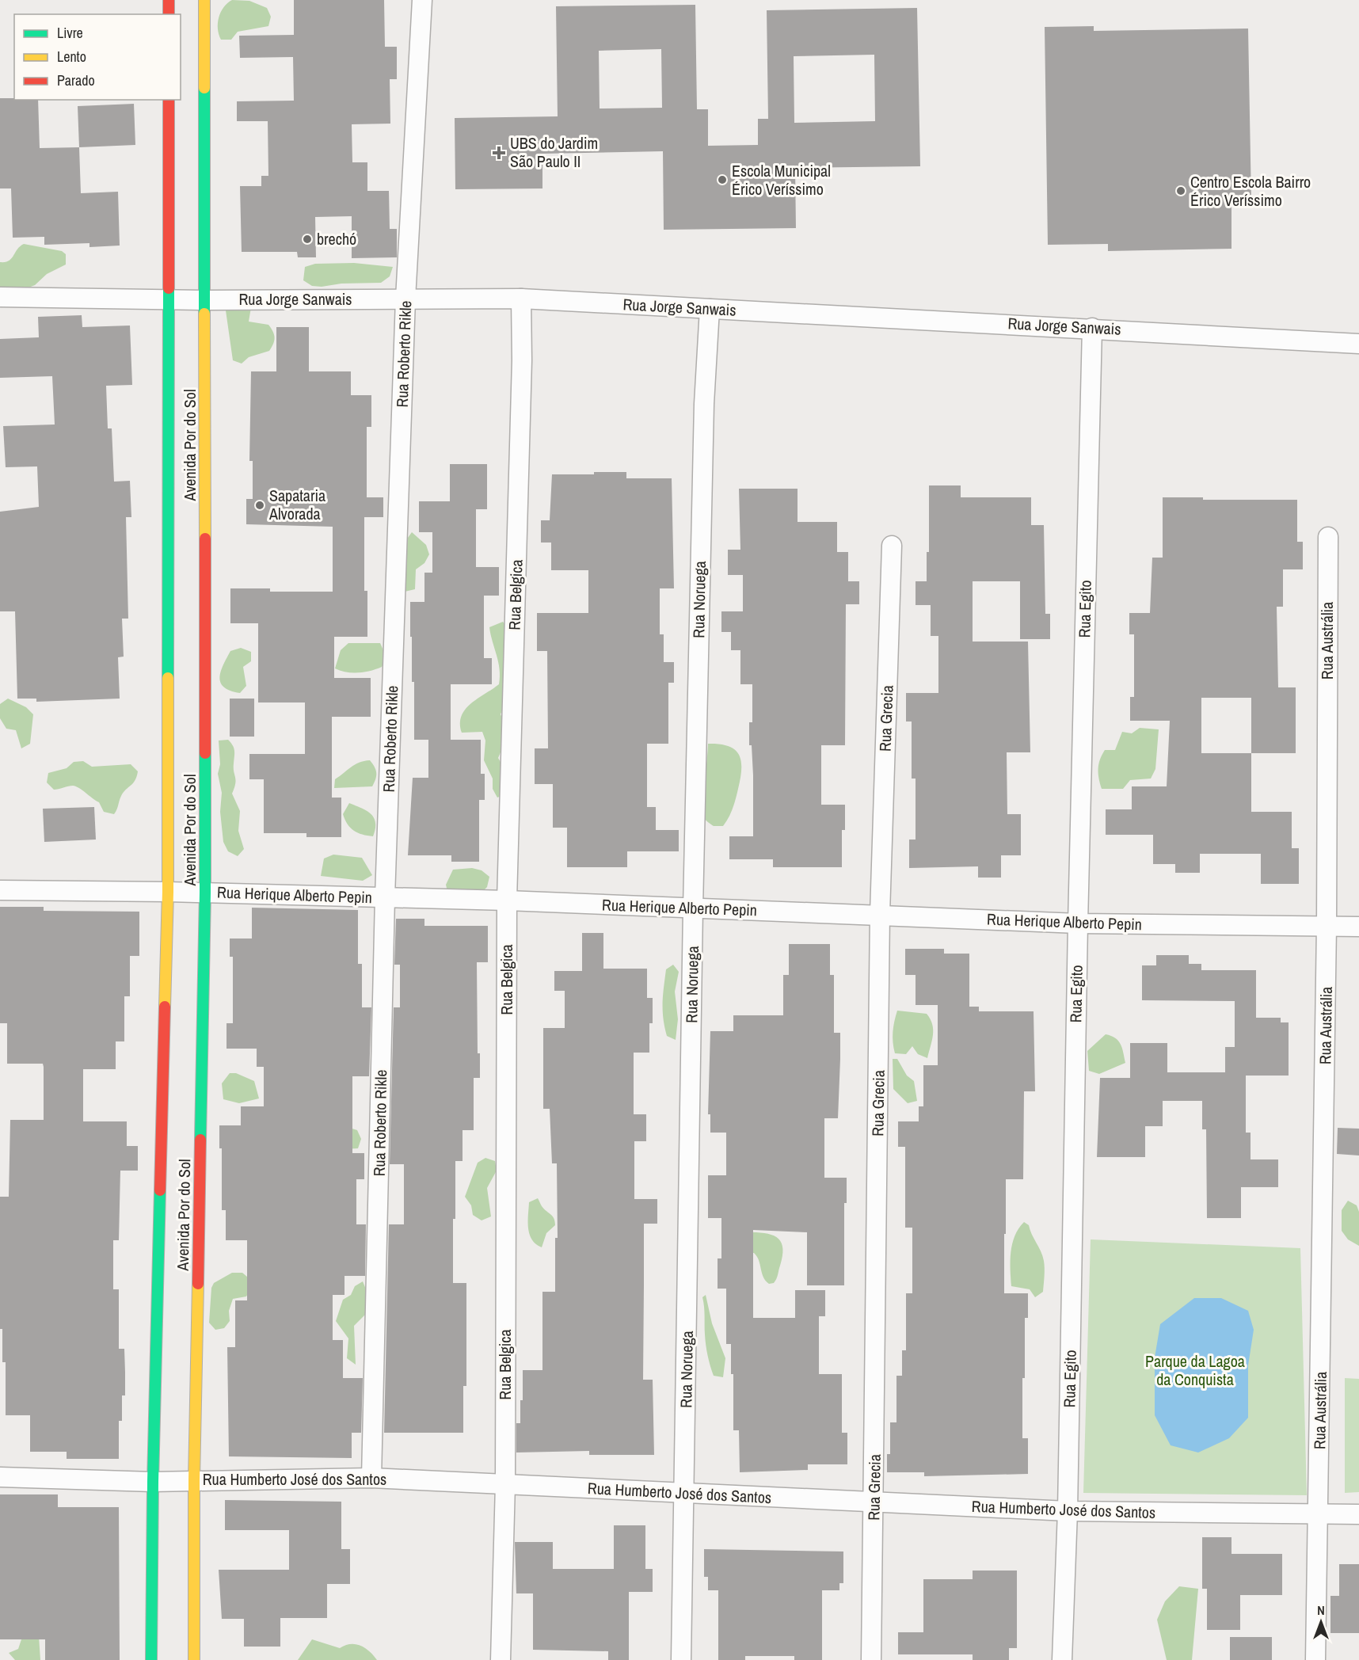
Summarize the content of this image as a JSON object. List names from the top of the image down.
{
  "streets": {
    "street": [
      "Rua Jorge Sanwais",
      "Rua Roberto Rikle",
      "Avenida Por do Sol",
      "Rua Belgica",
      "Rua Noruega",
      "Rua Egito",
      "Rua Austrália",
      "Rua Grecia",
      "Rua Herique Alberto Pepin",
      "Rua Humberto José dos Santos"
    ]
  },
  "crossings": [
    ["Rua Jorge Sanwais", "Rua Roberto Rikle"],
    ["Rua Jorge Sanwais", "Avenida Por do Sol"],
    ["Rua Jorge Sanwais", "Rua Belgica"],
    ["Rua Jorge Sanwais", "Rua Noruega"],
    ["Rua Jorge Sanwais", "Rua Egito"],
    ["Rua Roberto Rikle", "Rua Herique Alberto Pepin"],
    ["Rua Roberto Rikle", "Rua Humberto José dos Santos"],
    ["Avenida Por do Sol", "Rua Herique Alberto Pepin"],
    ["Avenida Por do Sol", "Rua Humberto José dos Santos"],
    ["Rua Belgica", "Rua Herique Alberto Pepin"],
    ["Rua Belgica", "Rua Humberto José dos Santos"],
    ["Rua Noruega", "Rua Herique Alberto Pepin"],
    ["Rua Noruega", "Rua Humberto José dos Santos"],
    ["Rua Egito", "Rua Herique Alberto Pepin"],
    ["Rua Egito", "Rua Humberto José dos Santos"],
    ["Rua Austrália", "Rua Herique Alberto Pepin"],
    ["Rua Austrália", "Rua Humberto José dos Santos"],
    ["Rua Grecia", "Rua Herique Alberto Pepin"],
    ["Rua Grecia", "Rua Humberto José dos Santos"]
  ],
  "parks": ["Parque da Lagoa da Conquista"],
  "places": {
    "health": ["UBS do Jardim São Paulo II"],
    "other": [
      "Escola Municipal Érico Veríssimo",
      "Centro Escola Bairro Érico Veríssimo",
      "brechó",
      "Sapataria Alvorada"
    ]
  },
  "legend": ["Livre", "Lento", "Parado"],
  "north": "top"
}
